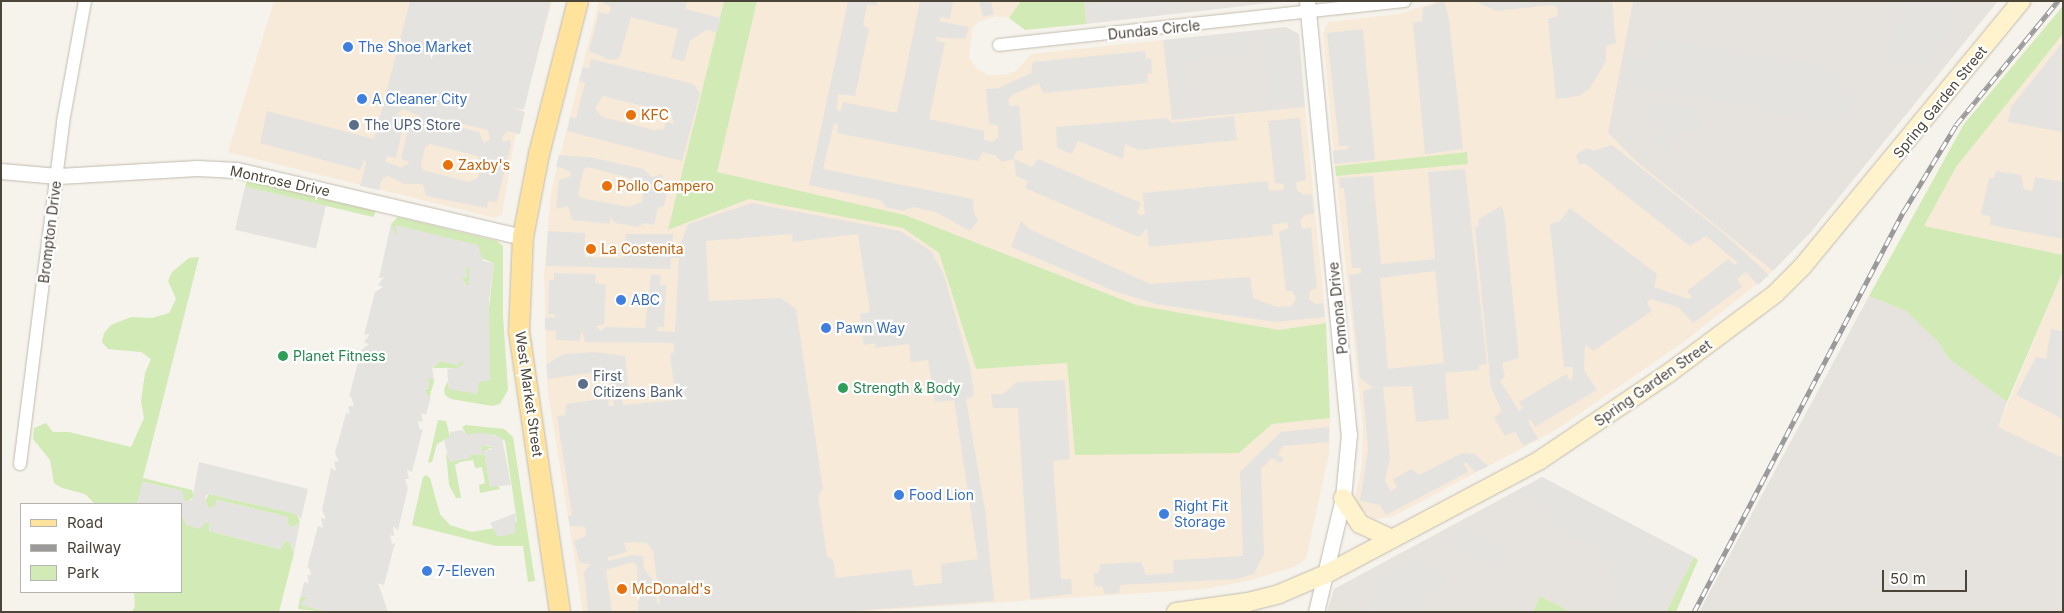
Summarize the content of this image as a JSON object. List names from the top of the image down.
{
  "streets": {
    "main road": ["Spring Garden Street", "West Market Street"],
    "street": [
      "Dundas Circle",
      "Montrose Drive",
      "Brompton Drive",
      "Pomona Drive"
    ]
  },
  "crossings": [
    ["Dundas Circle", "Pomona Drive"],
    ["Spring Garden Street", "Pomona Drive"],
    ["Montrose Drive", "Brompton Drive"],
    ["Montrose Drive", "West Market Street"]
  ],
  "places": [
    "The Shoe Market",
    "A Cleaner City",
    "KFC",
    "The UPS Store",
    "Zaxby's",
    "Pollo Campero",
    "La Costenita",
    "ABC",
    "Pawn Way",
    "Planet Fitness",
    "First Citizens Bank",
    "Strength & Body",
    "Food Lion",
    "Right Fit Storage",
    "7-Eleven",
    "McDonald's"
  ],
  "legend": ["Road", "Railway", "Park"],
  "scale_bar": "50 m"
}
